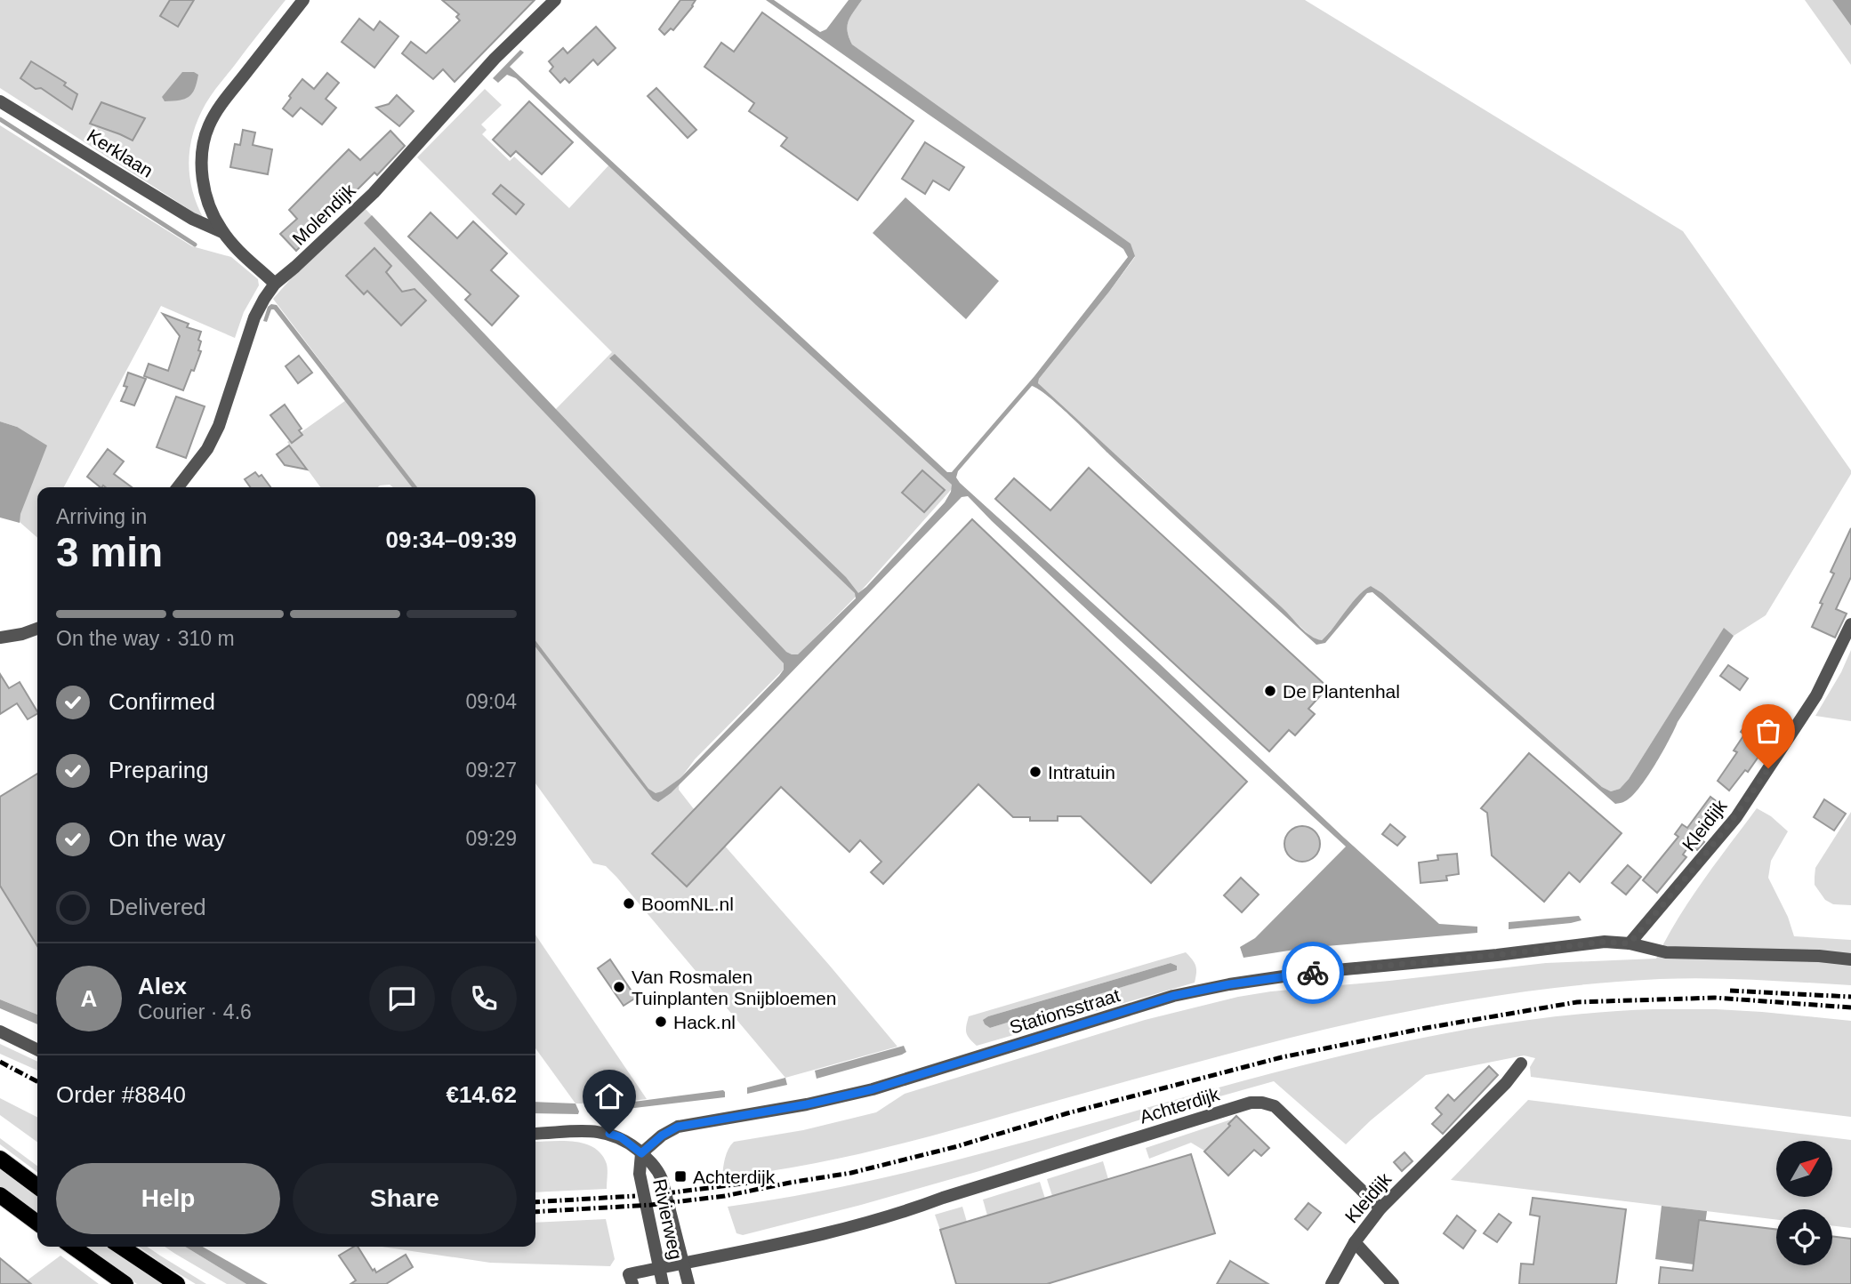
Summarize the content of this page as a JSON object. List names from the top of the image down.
{
  "streets": {
    "street": [
      "Kerklaan",
      "Molendijk",
      "Kleidijk",
      "Stationsstraat",
      "Achterdijk",
      "Rivierweg"
    ]
  },
  "crossings": [
    ["Kleidijk", "Stationsstraat"],
    ["Kleidijk", "Achterdijk"],
    ["Stationsstraat", "Rivierweg"],
    ["Achterdijk", "Rivierweg"]
  ],
  "places": {
    "other": [
      "De Plantenhal",
      "Intratuin",
      "BoomNL.nl",
      "Van Rosmalen Tuinplanten Snijbloemen",
      "Hack.nl"
    ],
    "transit": ["Achterdijk"]
  },
  "north": "top right",
  "page": {
    "heading": ["3 min", "Arriving in", "09:34–09:39"],
    "panel": [
      "Alex",
      "Courier · 4.6",
      "Order #8840",
      "€14.62"
    ],
    "bar": "On the way · 310 m",
    "list": [
      ["Confirmed", "09:04"],
      ["Preparing", "09:27"],
      ["On the way", "09:29"],
      "Delivered"
    ],
    "round": "A",
    "buttons": ["Help", "Share"]
  }
}
